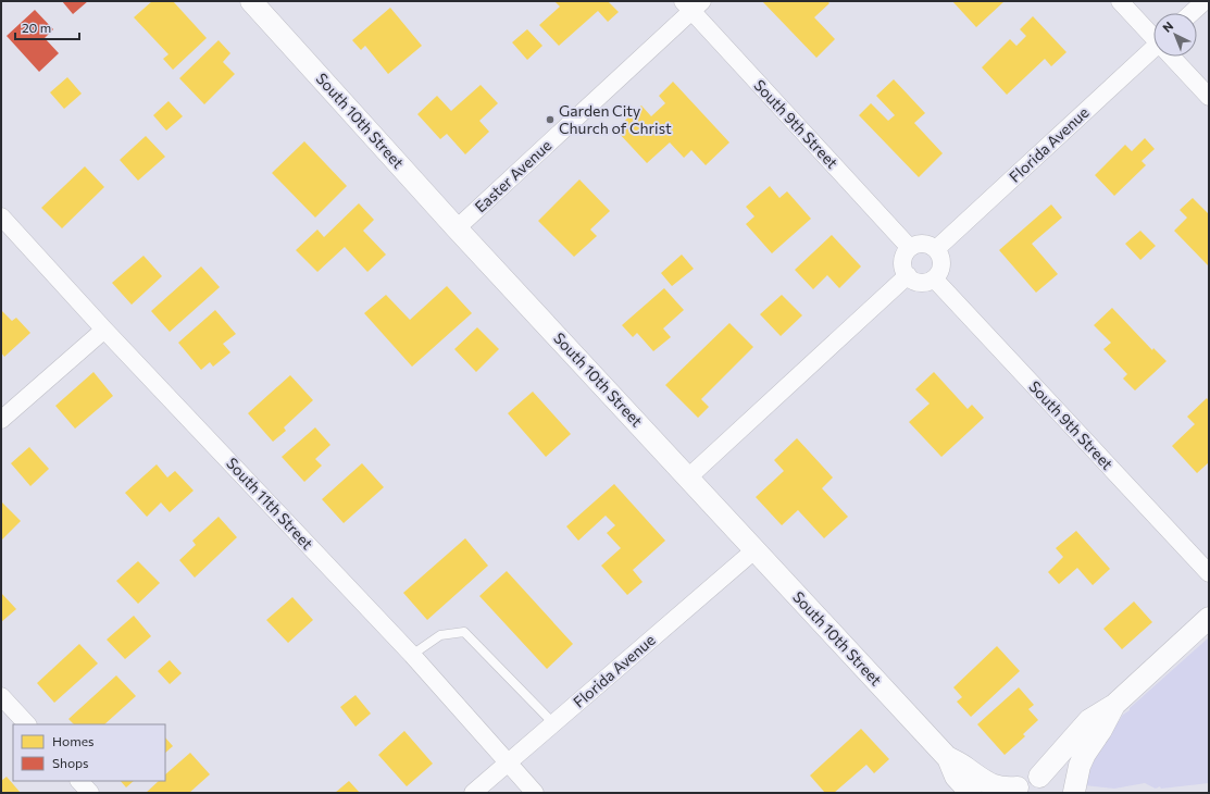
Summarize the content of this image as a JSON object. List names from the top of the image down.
{
  "streets": {
    "street": [
      "South 10th Street",
      "South 9th Street",
      "Florida Avenue",
      "Easter Avenue",
      "South 11th Street"
    ]
  },
  "crossings": [
    ["South 10th Street", "Florida Avenue"],
    ["South 10th Street", "Easter Avenue"],
    ["South 9th Street", "Florida Avenue"],
    ["South 9th Street", "Easter Avenue"],
    ["Florida Avenue", "South 11th Street"]
  ],
  "places": ["Garden City Church of Christ"],
  "legend": ["Homes", "Shops"],
  "scale_bar": "20 m",
  "north": "top left"
}
